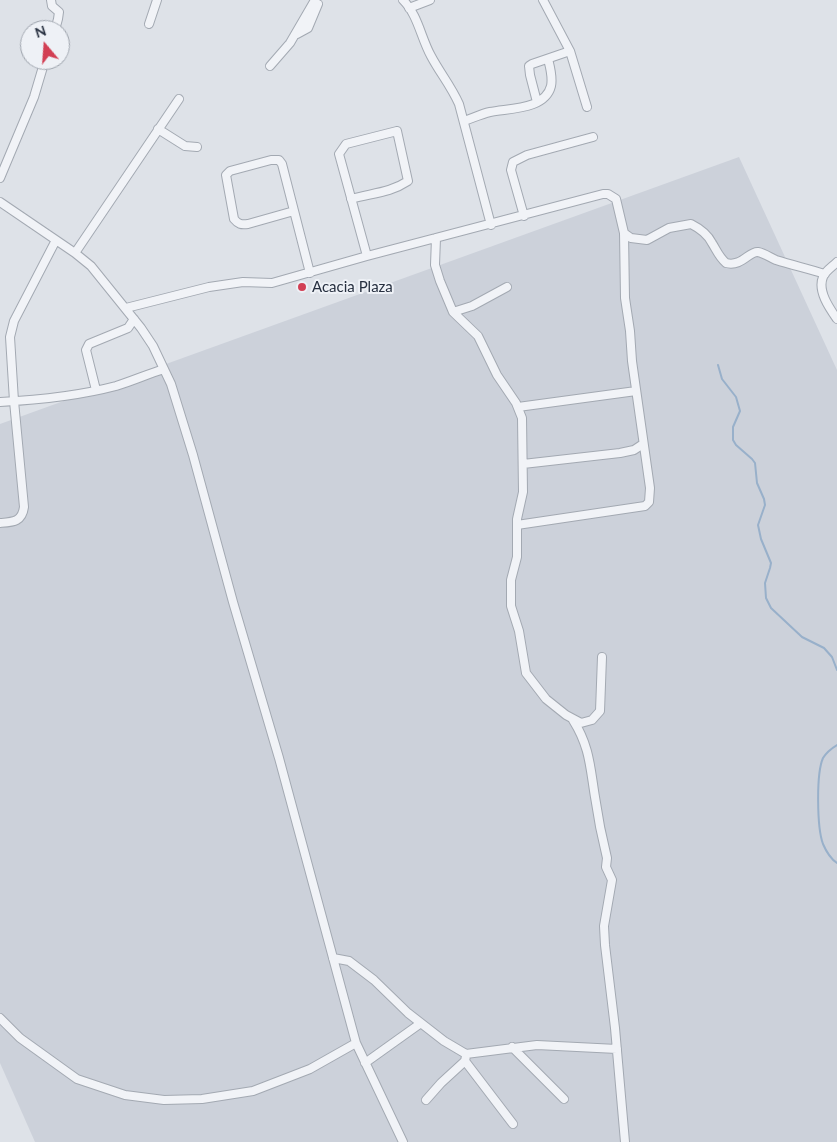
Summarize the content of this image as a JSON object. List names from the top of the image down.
{
  "places": ["Acacia Plaza"],
  "north": "top"
}
